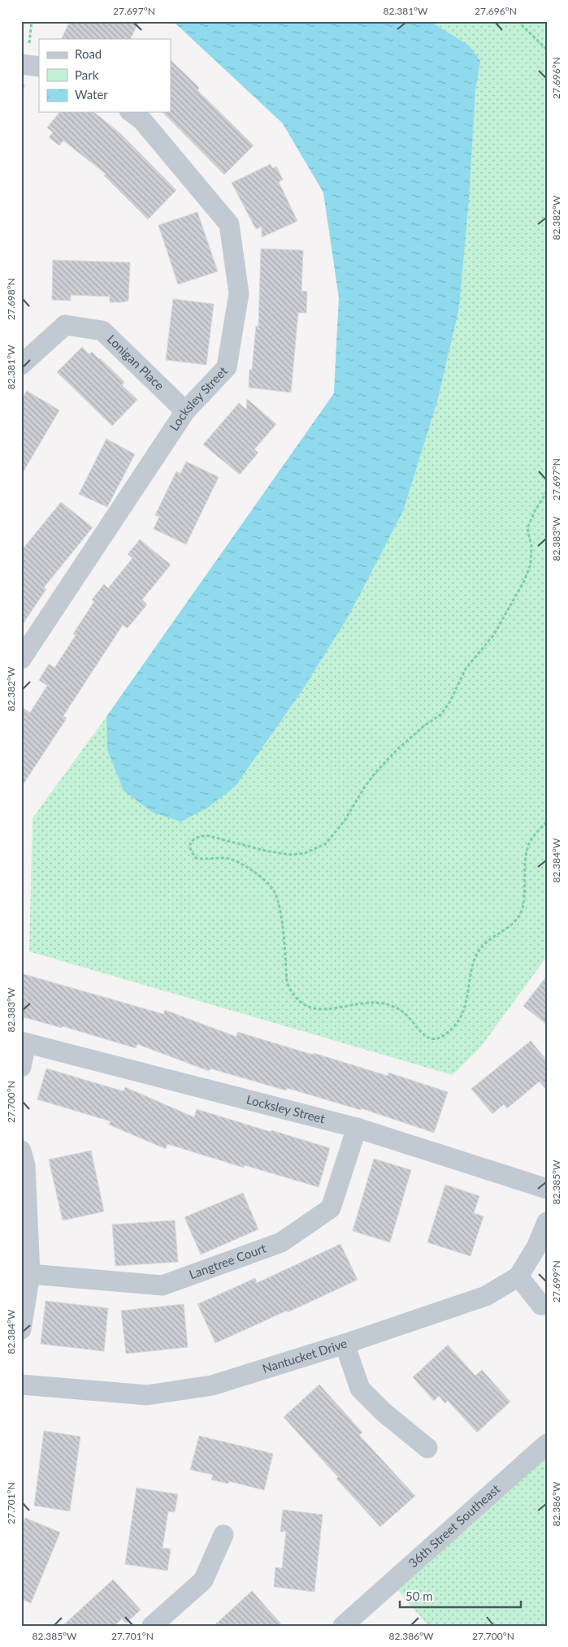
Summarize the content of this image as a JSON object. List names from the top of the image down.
{
  "streets": {
    "street": [
      "Lonigan Place",
      "Locksley Street",
      "Langtree Court",
      "Nantucket Drive",
      "36th Street Southeast"
    ]
  },
  "crossings": [
    ["Lonigan Place", "Locksley Street"],
    ["Locksley Street", "Langtree Court"]
  ],
  "legend": ["Road", "Park", "Water"],
  "scale_bar": "50 m",
  "coordinates": [
    "27.697°N",
    "82.381°W",
    "27.696°N",
    "82.382°W",
    "27.698°N",
    "82.383°W",
    "82.384°W",
    "27.700°N",
    "82.385°W",
    "27.699°N",
    "27.701°N",
    "82.386°W"
  ]
}
